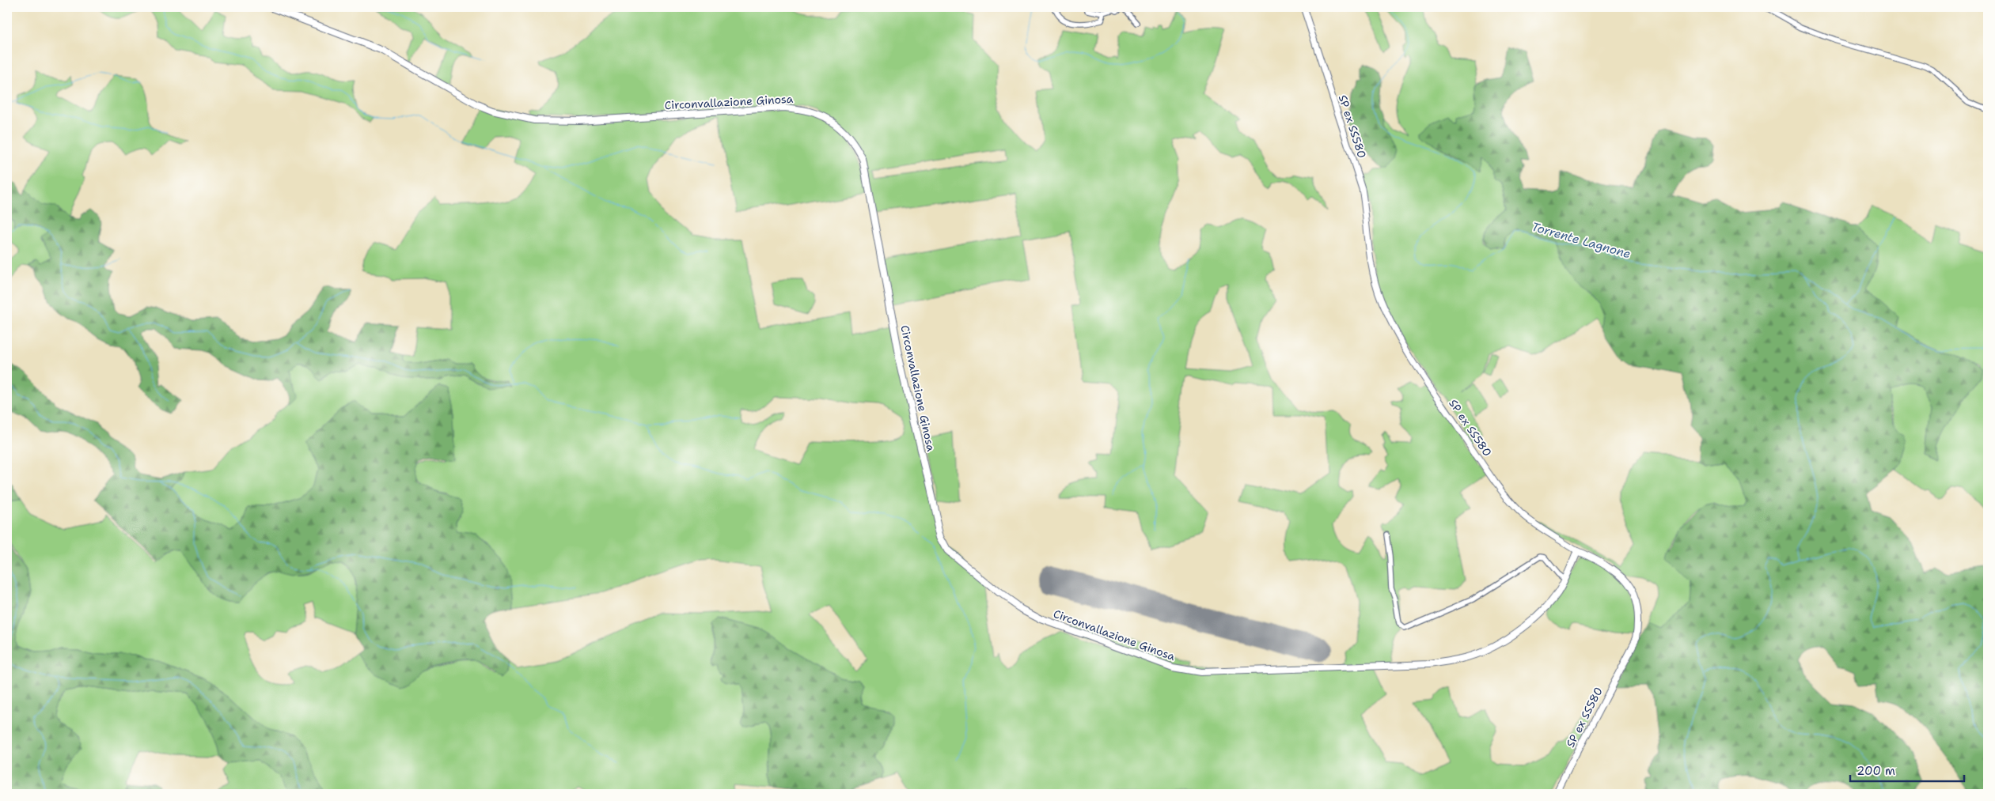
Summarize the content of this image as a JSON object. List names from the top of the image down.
{
  "streets": {
    "main road": ["Circonvallazione Ginosa", "SP ex SS580"]
  },
  "crossings": [
    ["Circonvallazione Ginosa", "SP ex SS580"]
  ],
  "water": ["Torrente Lagnone"],
  "scale_bar": "200 m"
}
